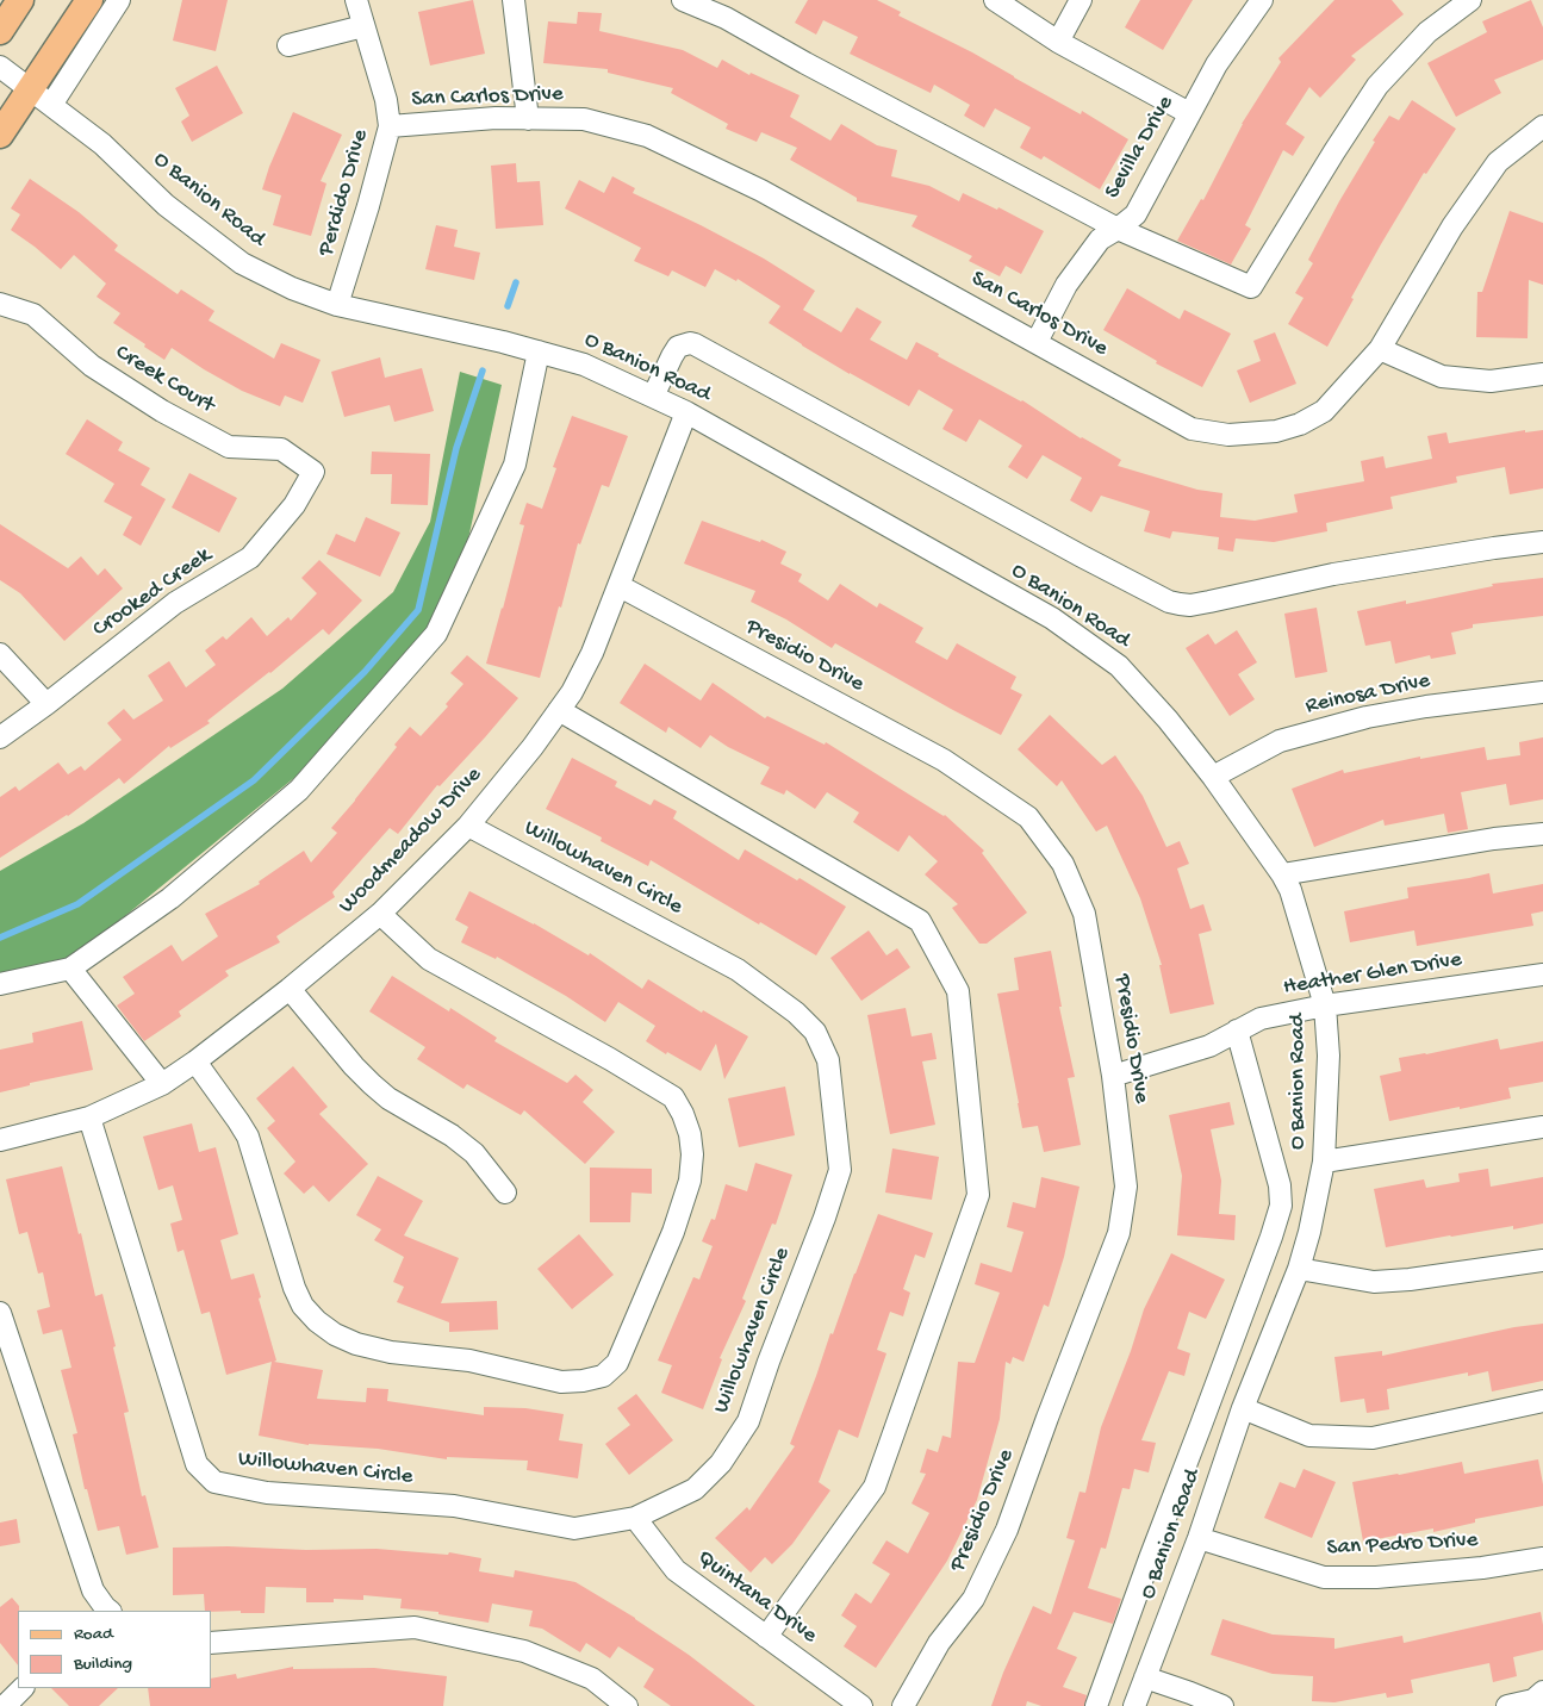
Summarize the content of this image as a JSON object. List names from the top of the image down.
{
  "streets": {
    "street": [
      "San Carlos Drive",
      "Sevilla Drive",
      "Perdido Drive",
      "O Banion Road",
      "Creek Court",
      "Crooked Creek",
      "Presidio Drive",
      "Reinosa Drive",
      "Woodmeadow Drive",
      "Willowhaven Circle",
      "Heather Glen Drive",
      "San Pedro Drive",
      "Quintana Drive"
    ]
  },
  "crossings": [
    ["San Carlos Drive", "Sevilla Drive"],
    ["San Carlos Drive", "Perdido Drive"],
    ["Perdido Drive", "O Banion Road"],
    ["O Banion Road", "Reinosa Drive"],
    ["O Banion Road", "Woodmeadow Drive"],
    ["O Banion Road", "Heather Glen Drive"],
    ["O Banion Road", "San Pedro Drive"],
    ["Creek Court", "Crooked Creek"],
    ["Presidio Drive", "Woodmeadow Drive"],
    ["Presidio Drive", "Heather Glen Drive"],
    ["Woodmeadow Drive", "Willowhaven Circle"],
    ["Willowhaven Circle", "Quintana Drive"]
  ],
  "legend": ["Road", "Building"]
}
